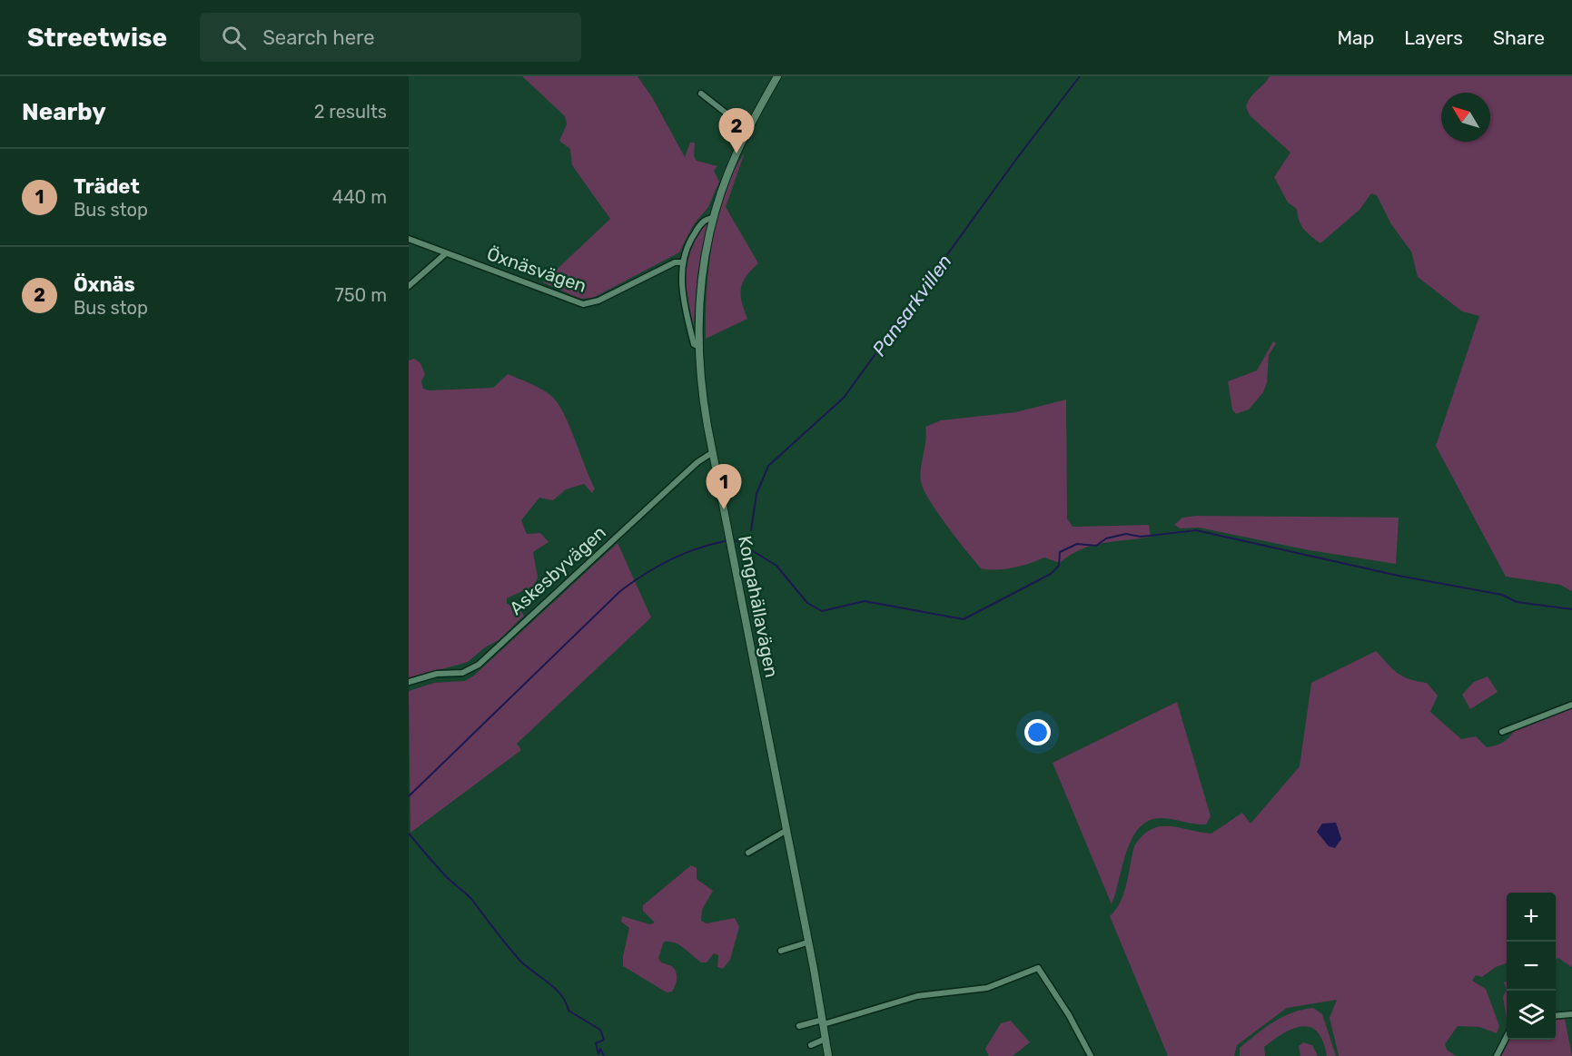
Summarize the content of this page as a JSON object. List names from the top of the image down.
{
  "streets": {
    "street": ["Öxnäsvägen", "Askesbyvägen", "Kongahällavägen"]
  },
  "crossings": [
    ["Askesbyvägen", "Kongahällavägen"]
  ],
  "water": ["Pansarkvillen"],
  "north": "top left",
  "page": {
    "header": "Streetwise",
    "search": "Search here",
    "nav": ["Map", "Layers", "Share"],
    "heading": ["Nearby", "2 results"],
    "pins": ["2", "1"],
    "list": [
      {
        "mark": "1",
        "name": "Trädet",
        "note": "Bus stop",
        "value": "440 m"
      },
      {
        "mark": "2",
        "name": "Öxnäs",
        "note": "Bus stop",
        "value": "750 m"
      }
    ],
    "map_buttons": ["+", "−"]
  }
}
